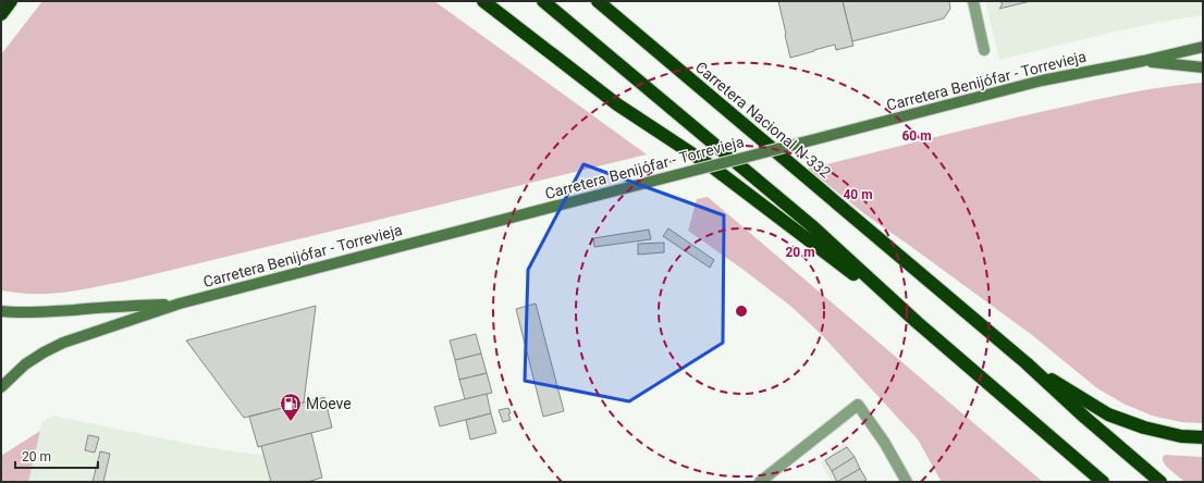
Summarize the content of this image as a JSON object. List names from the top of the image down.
{
  "streets": {
    "highway": ["Carretera Nacional N-332"],
    "main road": ["Carretera Benijófar - Torrevieja"]
  },
  "places": {
    "fuel station": ["Moeve"]
  },
  "scale_bar": "20 m",
  "rings": ["60 m", "40 m", "20 m"]
}
